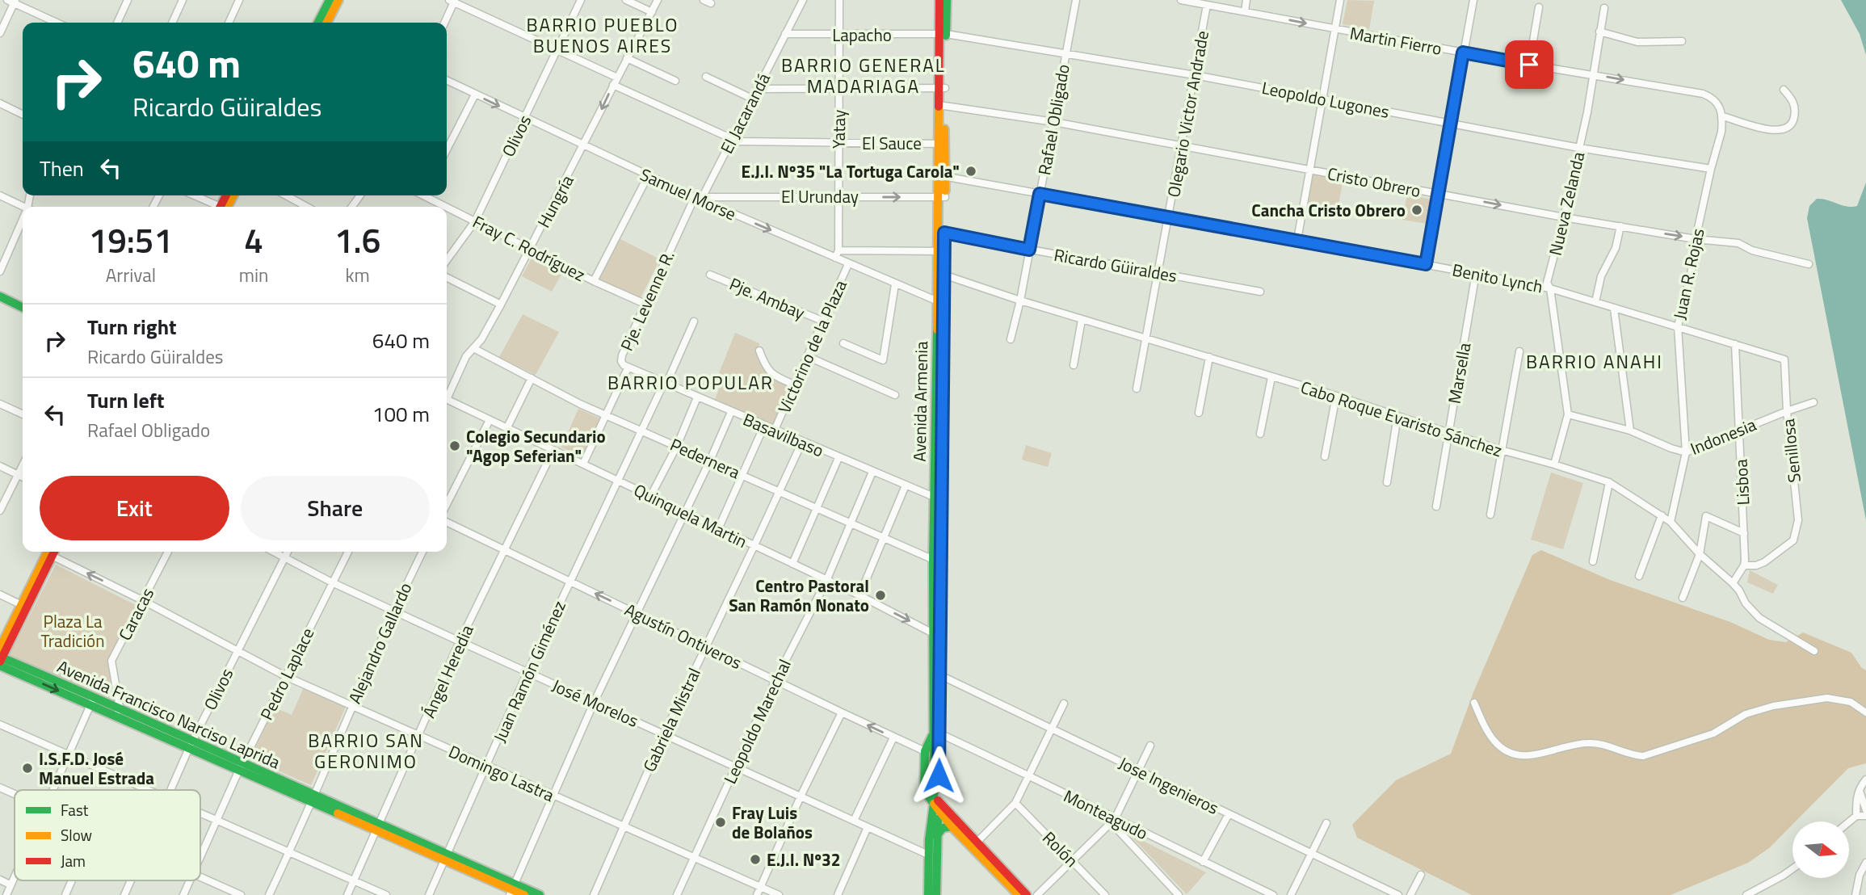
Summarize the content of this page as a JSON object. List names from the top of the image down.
{
  "streets": {
    "main road": ["Avenida Armenia", "Avenida Francisco Narciso Laprida"],
    "street": [
      "Lapacho",
      "Martin Fierro",
      "Leopoldo Lugones",
      "El Jacarandá",
      "Olegario Victor Andrade",
      "Rafael Obligado",
      "Yatay",
      "Olivos",
      "El Sauce",
      "Cristo Obrero",
      "Samuel Morse",
      "El Urunday",
      "Hungría",
      "Nueva Zelanda",
      "Fray C. Rodríguez",
      "Ricardo Güiraldes",
      "Juan R. Rojas",
      "Benito Lynch",
      "Pje. Ambay",
      "Pje. Levenne R.",
      "Victorino de la Plaza",
      "Marsella",
      "Cabo Roque Evaristo Sánchez",
      "Basavilbaso",
      "Indonesia",
      "Senillosa",
      "Pedernera",
      "Lisboa",
      "Quinquela Martin",
      "Caracas",
      "Agustín Ontiveros",
      "Alejandro Gallardo",
      "Ángel Heredia",
      "Juan Ramón Giménez",
      "Pedro Laplace",
      "José Morelos",
      "Gabriela Mistral",
      "Leopoldo Marechal",
      "Domingo Lastra",
      "Jose Ingenieros",
      "Monteagudo",
      "Rolón"
    ]
  },
  "crossings": [
    ["Lapacho", "Leopoldo Lugones"],
    ["Lapacho", "El Jacarandá"],
    ["Lapacho", "Yatay"],
    ["Lapacho", "Avenida Armenia"],
    ["Martin Fierro", "Olegario Victor Andrade"],
    ["Martin Fierro", "Nueva Zelanda"],
    ["Martin Fierro", "Juan R. Rojas"],
    ["Leopoldo Lugones", "Olegario Victor Andrade"],
    ["Leopoldo Lugones", "Rafael Obligado"],
    ["Leopoldo Lugones", "Nueva Zelanda"],
    ["Leopoldo Lugones", "Juan R. Rojas"],
    ["Leopoldo Lugones", "Avenida Armenia"],
    ["El Jacarandá", "El Sauce"],
    ["El Jacarandá", "El Urunday"],
    ["Olegario Victor Andrade", "Cristo Obrero"],
    ["Olegario Victor Andrade", "Ricardo Güiraldes"],
    ["Olegario Victor Andrade", "Benito Lynch"],
    ["Olegario Victor Andrade", "Cabo Roque Evaristo Sánchez"],
    ["Rafael Obligado", "Cristo Obrero"],
    ["Rafael Obligado", "Ricardo Güiraldes"],
    ["Rafael Obligado", "Benito Lynch"],
    ["Rafael Obligado", "Cabo Roque Evaristo Sánchez"],
    ["Yatay", "El Sauce"],
    ["Yatay", "Samuel Morse"],
    ["Yatay", "El Urunday"],
    ["Olivos", "Samuel Morse"],
    ["Olivos", "Fray C. Rodríguez"],
    ["Olivos", "José Morelos"],
    ["Olivos", "Avenida Francisco Narciso Laprida"],
    ["Olivos", "Domingo Lastra"],
    ["El Sauce", "Avenida Armenia"],
    ["Cristo Obrero", "Nueva Zelanda"],
    ["Cristo Obrero", "Juan R. Rojas"],
    ["Cristo Obrero", "Avenida Armenia"],
    ["Samuel Morse", "El Urunday"],
    ["Samuel Morse", "Hungría"],
    ["Samuel Morse", "Pje. Levenne R."],
    ["Samuel Morse", "Victorino de la Plaza"],
    ["Samuel Morse", "Avenida Armenia"],
    ["El Urunday", "Pje. Levenne R."],
    ["El Urunday", "Avenida Armenia"],
    ["Hungría", "Fray C. Rodríguez"],
    ["Hungría", "Pedernera"],
    ["Nueva Zelanda", "Benito Lynch"],
    ["Nueva Zelanda", "Cabo Roque Evaristo Sánchez"],
    ["Nueva Zelanda", "Indonesia"],
    ["Fray C. Rodríguez", "Pje. Levenne R."],
    ["Ricardo Güiraldes", "Avenida Armenia"],
    ["Juan R. Rojas", "Benito Lynch"],
    ["Juan R. Rojas", "Cabo Roque Evaristo Sánchez"],
    ["Juan R. Rojas", "Indonesia"],
    ["Benito Lynch", "Marsella"],
    ["Benito Lynch", "Avenida Armenia"],
    ["Benito Lynch", "Senillosa"],
    ["Benito Lynch", "Lisboa"],
    ["Pje. Ambay", "Victorino de la Plaza"],
    ["Pje. Levenne R.", "Basavilbaso"],
    ["Pje. Levenne R.", "Pedernera"],
    ["Pje. Levenne R.", "Quinquela Martin"],
    ["Victorino de la Plaza", "Basavilbaso"],
    ["Marsella", "Cabo Roque Evaristo Sánchez"],
    ["Avenida Armenia", "Cabo Roque Evaristo Sánchez"],
    ["Avenida Armenia", "Basavilbaso"],
    ["Avenida Armenia", "Pedernera"],
    ["Avenida Armenia", "Quinquela Martin"],
    ["Avenida Armenia", "Jose Ingenieros"],
    ["Avenida Armenia", "Monteagudo"],
    ["Basavilbaso", "Juan Ramón Giménez"],
    ["Basavilbaso", "Leopoldo Marechal"],
    ["Indonesia", "Senillosa"],
    ["Indonesia", "Lisboa"],
    ["Senillosa", "Lisboa"],
    ["Pedernera", "Juan Ramón Giménez"],
    ["Pedernera", "Leopoldo Marechal"],
    ["Quinquela Martin", "Ángel Heredia"],
    ["Quinquela Martin", "Juan Ramón Giménez"],
    ["Quinquela Martin", "Gabriela Mistral"],
    ["Quinquela Martin", "Leopoldo Marechal"],
    ["Caracas", "Avenida Francisco Narciso Laprida"],
    ["Caracas", "Domingo Lastra"],
    ["Agustín Ontiveros", "Ángel Heredia"],
    ["Agustín Ontiveros", "Juan Ramón Giménez"],
    ["Agustín Ontiveros", "Gabriela Mistral"],
    ["Agustín Ontiveros", "Leopoldo Marechal"],
    ["Alejandro Gallardo", "José Morelos"],
    ["Alejandro Gallardo", "Avenida Francisco Narciso Laprida"],
    ["Alejandro Gallardo", "Domingo Lastra"],
    ["Ángel Heredia", "José Morelos"],
    ["Ángel Heredia", "Avenida Francisco Narciso Laprida"],
    ["Ángel Heredia", "Domingo Lastra"],
    ["Juan Ramón Giménez", "José Morelos"],
    ["Juan Ramón Giménez", "Avenida Francisco Narciso Laprida"],
    ["Juan Ramón Giménez", "Domingo Lastra"],
    ["Pedro Laplace", "José Morelos"],
    ["Pedro Laplace", "Avenida Francisco Narciso Laprida"],
    ["Pedro Laplace", "Domingo Lastra"],
    ["José Morelos", "Gabriela Mistral"],
    ["José Morelos", "Leopoldo Marechal"],
    ["Gabriela Mistral", "Domingo Lastra"],
    ["Leopoldo Marechal", "Domingo Lastra"]
  ],
  "one_way": ["Samuel Morse"],
  "districts": [
    "BARRIO PUEBLO BUENOS AIRES",
    "BARRIO GENERAL MADARIAGA",
    "BARRIO ANAHI",
    "BARRIO POPULAR",
    "BARRIO SAN GERONIMO"
  ],
  "parks": ["Plaza La Tradición"],
  "places": [
    "E.J.I. Nº35 \"La Tortuga Carola\"",
    "Cancha Cristo Obrero",
    "Colegio Secundario \"Agop Seferian\"",
    "Centro Pastoral San Ramón Nonato",
    "I.S.F.D. José Manuel Estrada",
    "Fray Luis de Bolaños",
    "E.J.I. Nº32"
  ],
  "legend": ["Fast", "Slow", "Jam"],
  "north": "right",
  "page": {
    "turn": ["640 m", "Ricardo Güiraldes"],
    "then": "Then",
    "eta": [
      "19:51",
      "Arrival",
      "4",
      "min",
      "1.6",
      "km"
    ],
    "list": [
      {
        "name": "Turn right",
        "note": "Ricardo Güiraldes",
        "value": "640 m"
      },
      {
        "name": "Turn left",
        "note": "Rafael Obligado",
        "value": "100 m"
      }
    ],
    "buttons": ["Exit", "Share"]
  }
}
